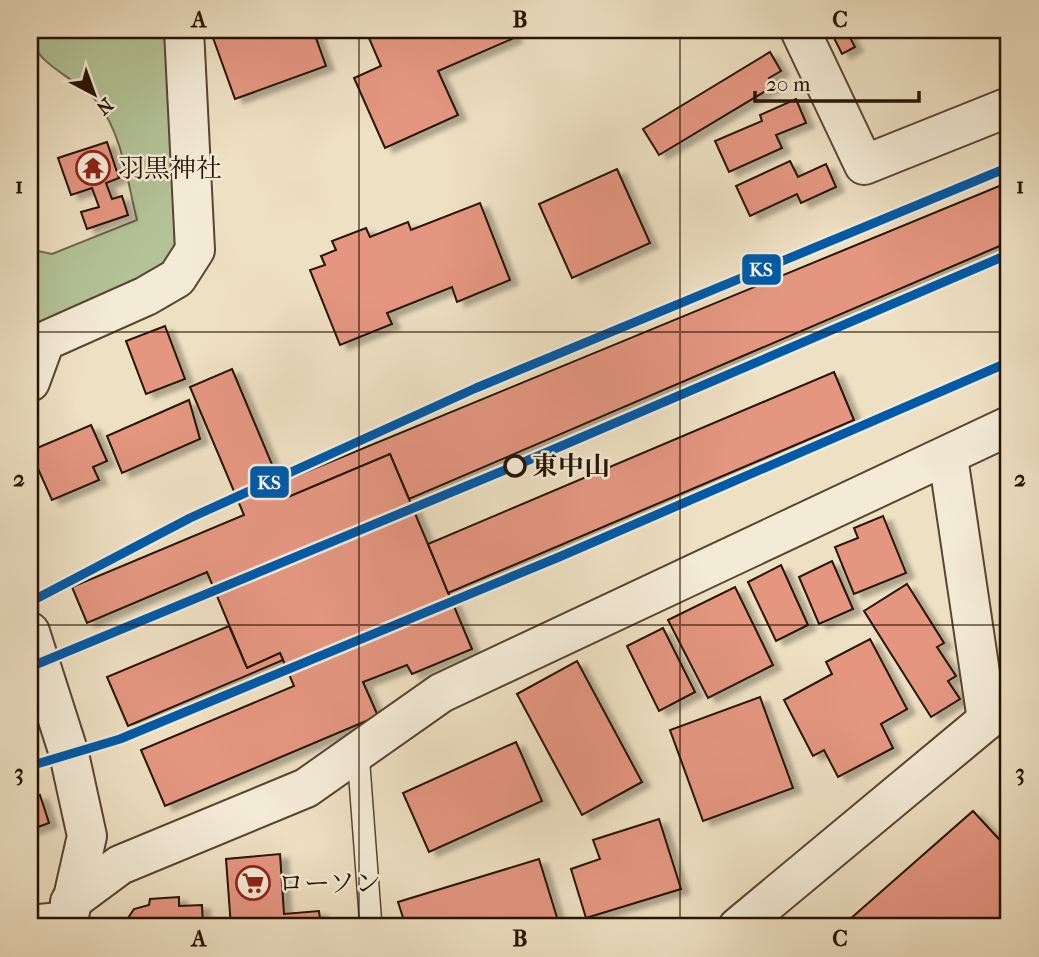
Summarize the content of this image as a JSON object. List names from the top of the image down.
{
  "places": {
    "temple": ["羽黒神社"],
    "other": ["東中山"],
    "supermarket": ["ローソン"]
  },
  "lines": ["transit line KS"],
  "scale_bar": "20 m",
  "north": "bottom right",
  "grid": {
    "columns": ["A", "B", "C"],
    "rows": ["1", "2", "3"]
  }
}
